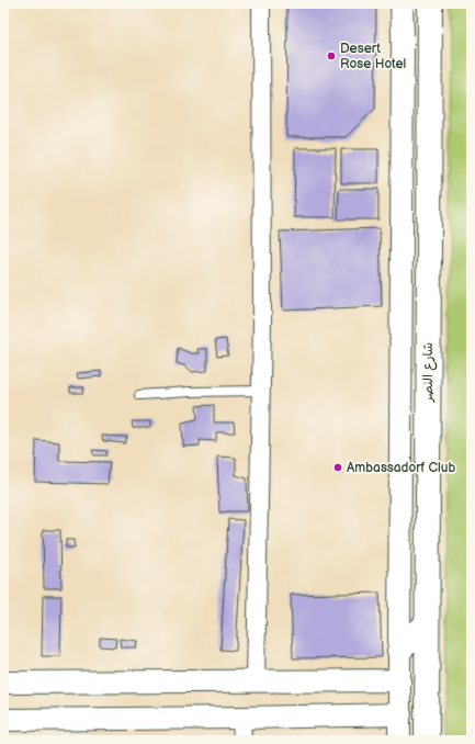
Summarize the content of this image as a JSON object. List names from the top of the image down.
{
  "streets": {
    "main road": ["شارع النصر"]
  },
  "places": ["Desert Rose Hotel", "Ambassadorf Club"]
}
